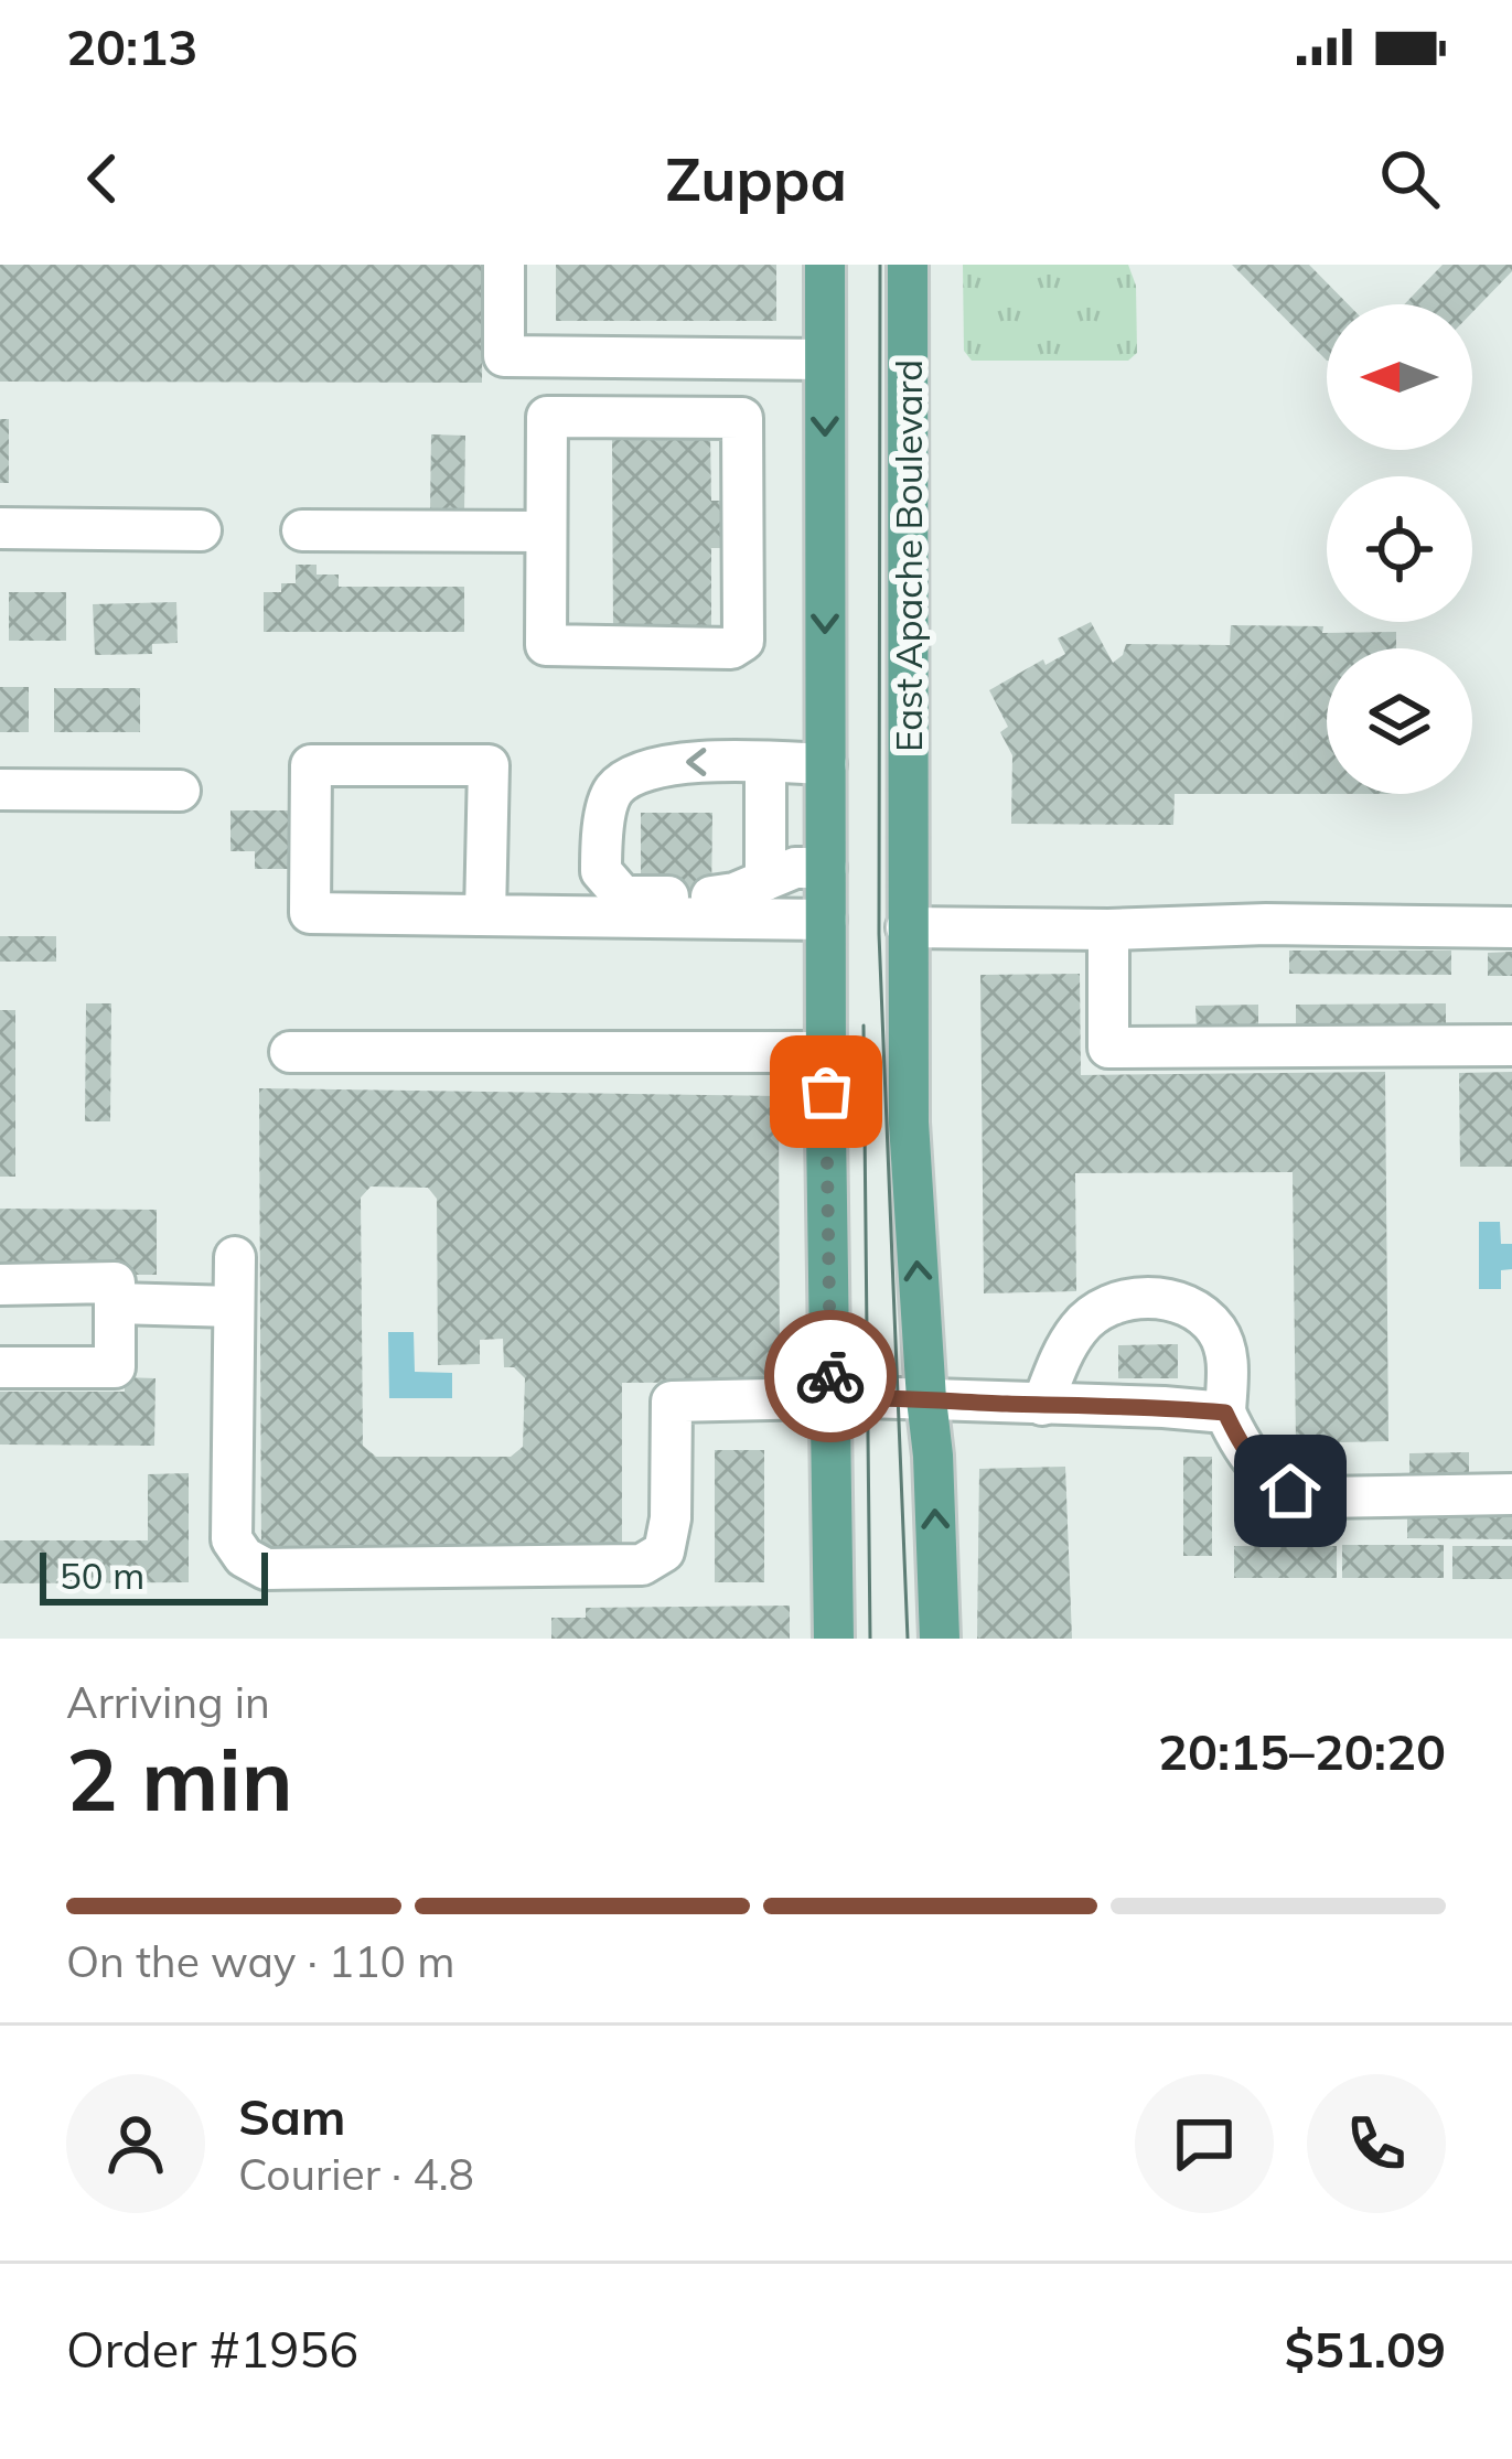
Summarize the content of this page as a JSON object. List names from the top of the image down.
{
  "streets": {
    "main road": ["East Apache Boulevard"]
  },
  "scale_bar": "50 m",
  "north": "left",
  "page": {
    "status": "20:13",
    "header": "Zuppa",
    "scale": "50 m",
    "heading": ["2 min", "Arriving in", "20:15–20:20"],
    "panel": [
      "Sam",
      "Courier · 4.8",
      "Order #1956",
      "$51.09"
    ],
    "bar": "On the way · 110 m"
  }
}
